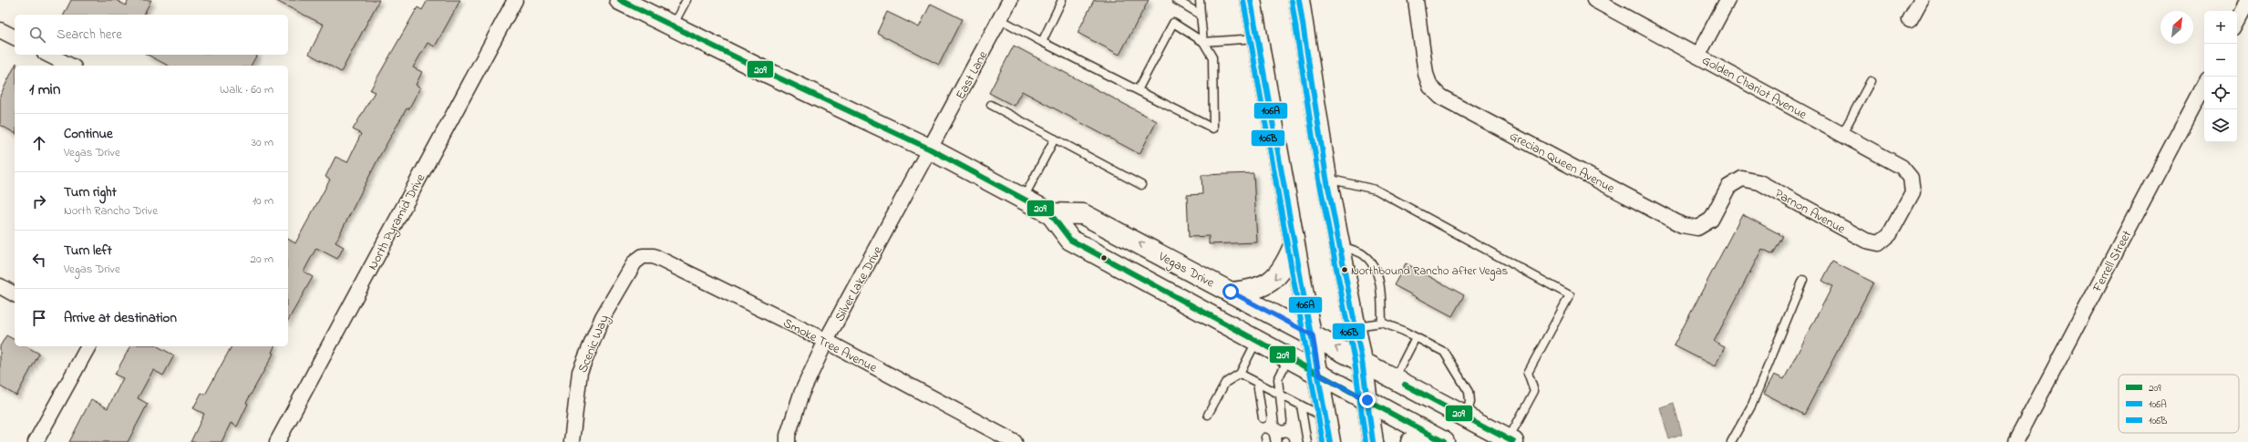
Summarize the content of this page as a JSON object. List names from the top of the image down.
{
  "streets": {
    "main road": ["Vegas Drive"],
    "street": [
      "East Lane",
      "Golden Chariot Avenue",
      "Grecian Queen Avenue",
      "Parnon Avenue",
      "North Pyramid Drive",
      "Ferrell Street",
      "Silver Lake Drive",
      "Scenic Way",
      "Smoke Tree Avenue"
    ]
  },
  "crossings": [
    ["East Lane", "Vegas Drive"],
    ["East Lane", "Silver Lake Drive"],
    ["Golden Chariot Avenue", "Parnon Avenue"],
    ["Grecian Queen Avenue", "Parnon Avenue"],
    ["Vegas Drive", "Silver Lake Drive"],
    ["Silver Lake Drive", "Smoke Tree Avenue"],
    ["Scenic Way", "Smoke Tree Avenue"]
  ],
  "places": ["Northbound Rancho after Vegas"],
  "lines": ["transit line 209", "transit line 106A", "transit line 106B"],
  "legend": ["209", "106A", "106B"],
  "north": "top right",
  "page": {
    "map_buttons": ["+", "−"],
    "search": "Search here",
    "heading": ["1 min", "Walk · 60 m"],
    "list": [
      ["Continue", "Vegas Drive", "30 m"],
      ["Turn right", "North Rancho Drive", "10 m"],
      ["Turn left", "Vegas Drive", "20 m"],
      "Arrive at destination"
    ]
  }
}
